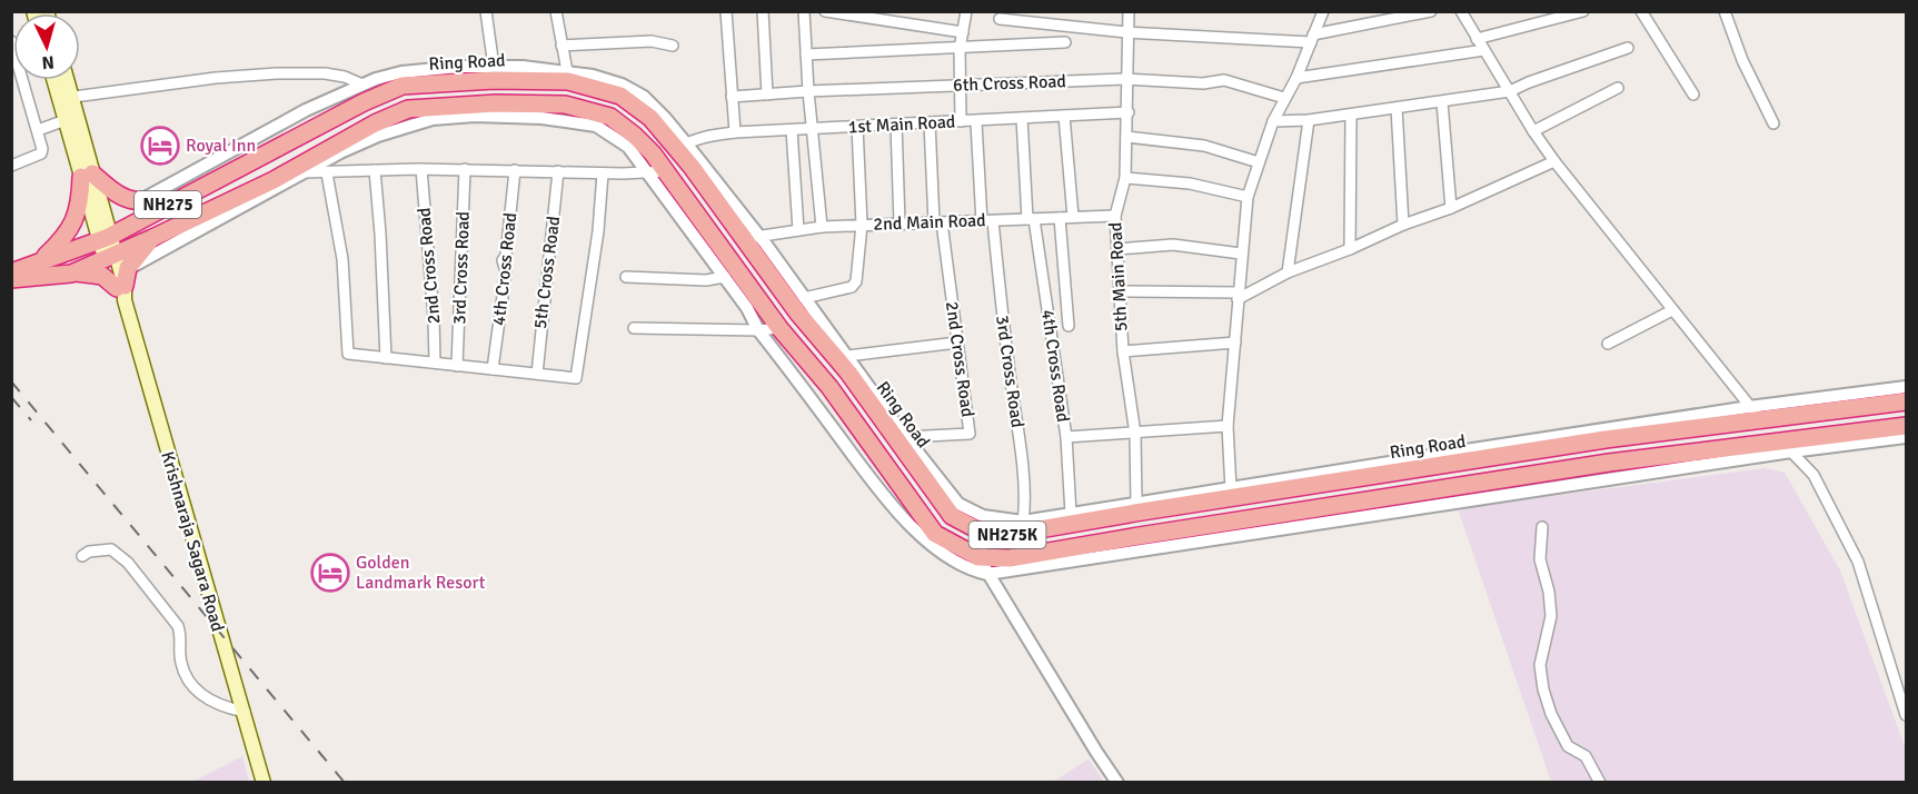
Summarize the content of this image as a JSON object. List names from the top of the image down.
{
  "streets": {
    "highway": ["Ring Road", "NH275", "NH275K"],
    "main road": ["Krishnaraja Sagara Road"],
    "street": [
      "6th Cross Road",
      "1st Main Road",
      "2nd Main Road",
      "2nd Cross Road",
      "3rd Cross Road",
      "4th Cross Road",
      "5th Cross Road",
      "5th Main Road"
    ]
  },
  "crossings": [
    ["Ring Road", "1st Main Road"],
    ["Ring Road", "2nd Main Road"],
    ["Ring Road", "Krishnaraja Sagara Road"],
    ["6th Cross Road", "5th Main Road"],
    ["1st Main Road", "2nd Cross Road"],
    ["1st Main Road", "3rd Cross Road"],
    ["1st Main Road", "4th Cross Road"],
    ["1st Main Road", "5th Main Road"],
    ["2nd Main Road", "2nd Cross Road"],
    ["2nd Main Road", "3rd Cross Road"],
    ["2nd Main Road", "4th Cross Road"],
    ["2nd Main Road", "5th Main Road"]
  ],
  "places": {
    "hotel": ["Royal Inn", "Golden Landmark Resort"]
  },
  "north": "bottom"
}
